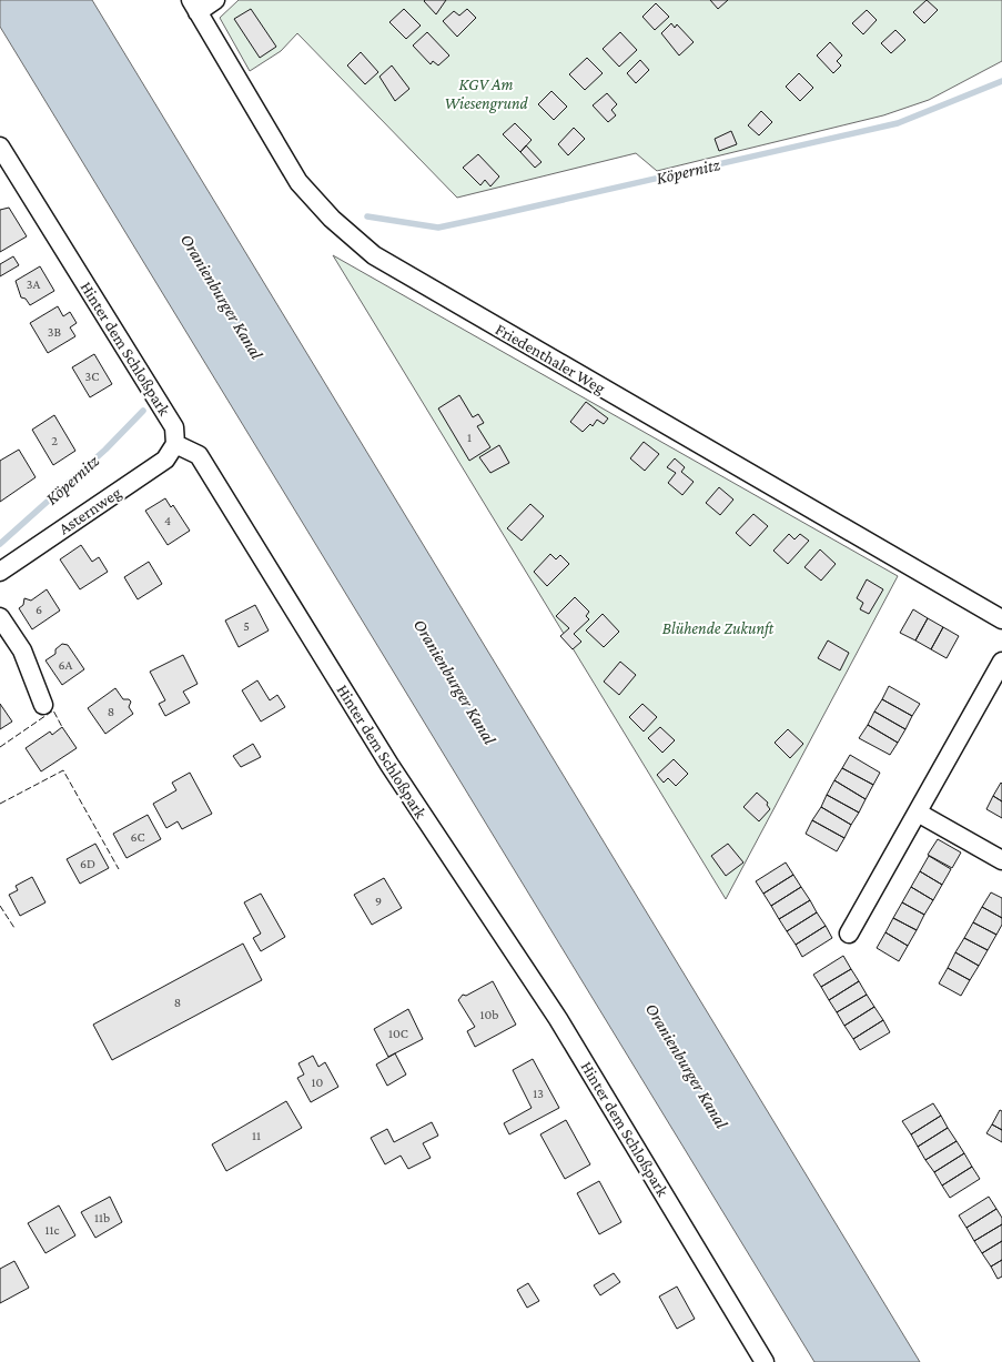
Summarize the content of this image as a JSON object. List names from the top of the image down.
{
  "streets": {
    "street": ["Hinter dem Schloßpark", "Friedenthaler Weg", "Asternweg"]
  },
  "crossings": [
    ["Hinter dem Schloßpark", "Asternweg"]
  ],
  "water": ["Köpernitz", "Oranienburger Kanal"],
  "parks": ["KGV Am Wiesengrund", "Blühende Zukunft"],
  "house_numbers": [
    "3A",
    "3B",
    "3C",
    "1",
    "2",
    "4",
    "6",
    "5",
    "6A",
    "8",
    "6C",
    "6D",
    "9",
    "8",
    "10b",
    "10C",
    "10",
    "13",
    "11",
    "11b",
    "11c"
  ]
}
